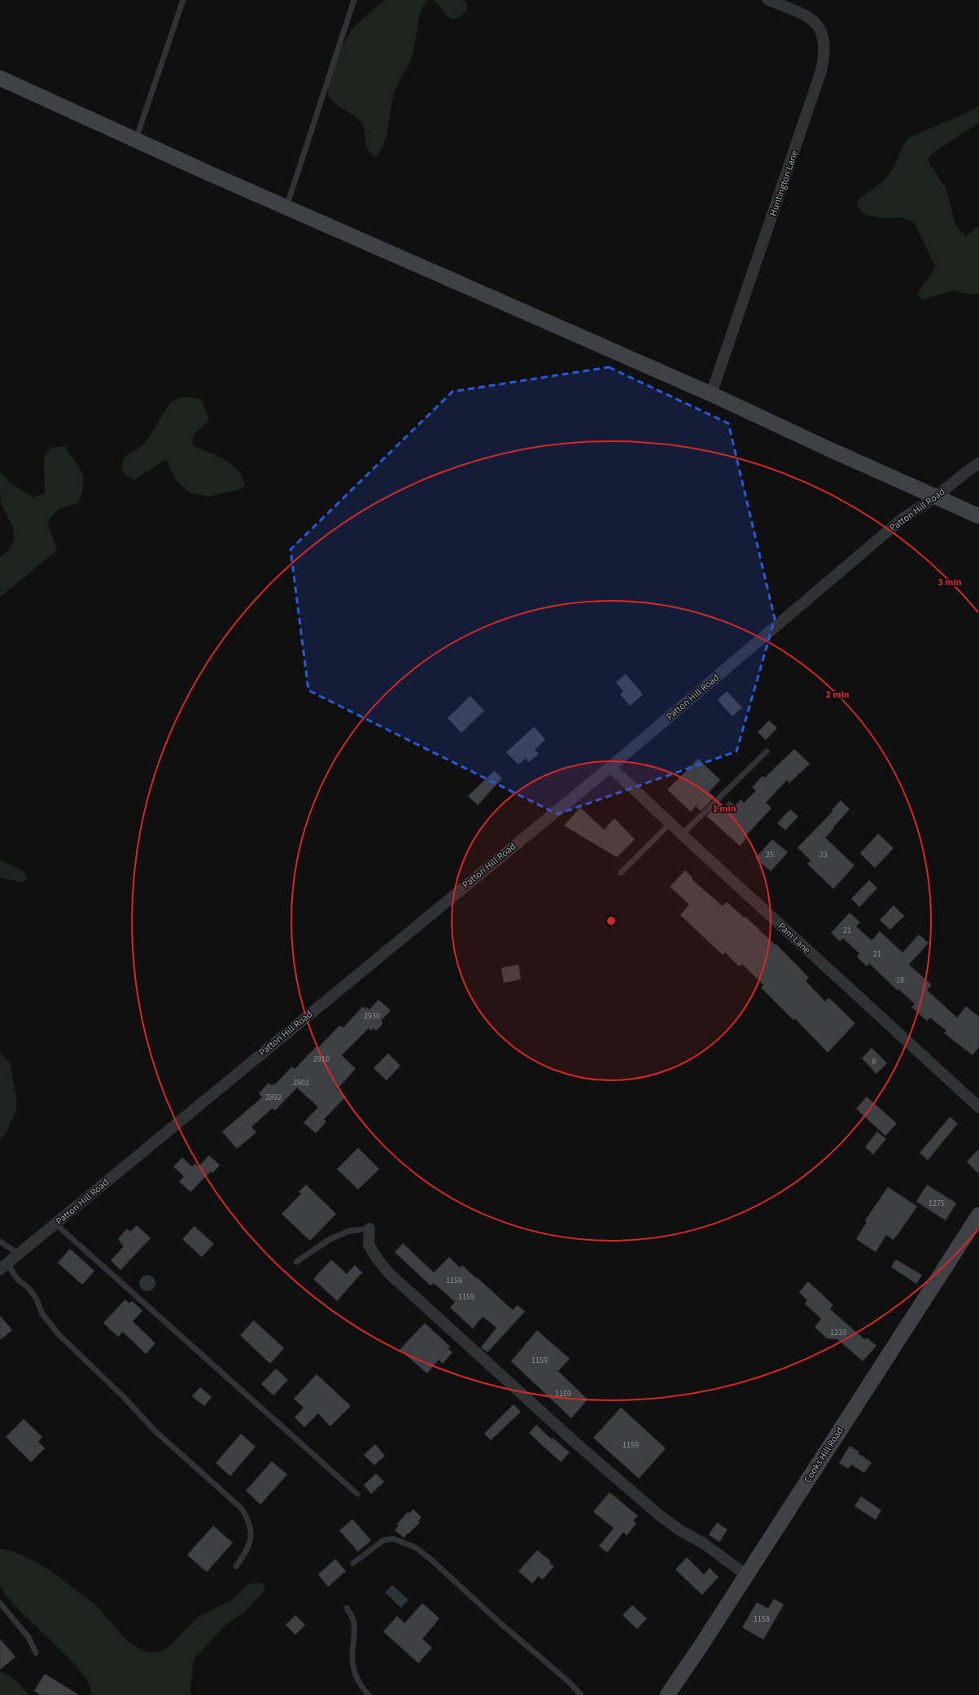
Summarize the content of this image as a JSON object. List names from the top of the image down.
{
  "streets": {
    "main road": ["Cooks Hill Road"],
    "street": ["Huntington Lane", "Patton Hill Road", "Pam Lane"]
  },
  "crossings": [
    ["Patton Hill Road", "Pam Lane"]
  ],
  "house_numbers": [
    "25",
    "23",
    "21",
    "21",
    "19",
    "2930",
    "2910",
    "8",
    "2902",
    "2892",
    "1275",
    "1159",
    "1159",
    "1233",
    "1159",
    "1159",
    "1159",
    "1158"
  ],
  "rings": ["3 min", "2 min", "1 min"]
}
